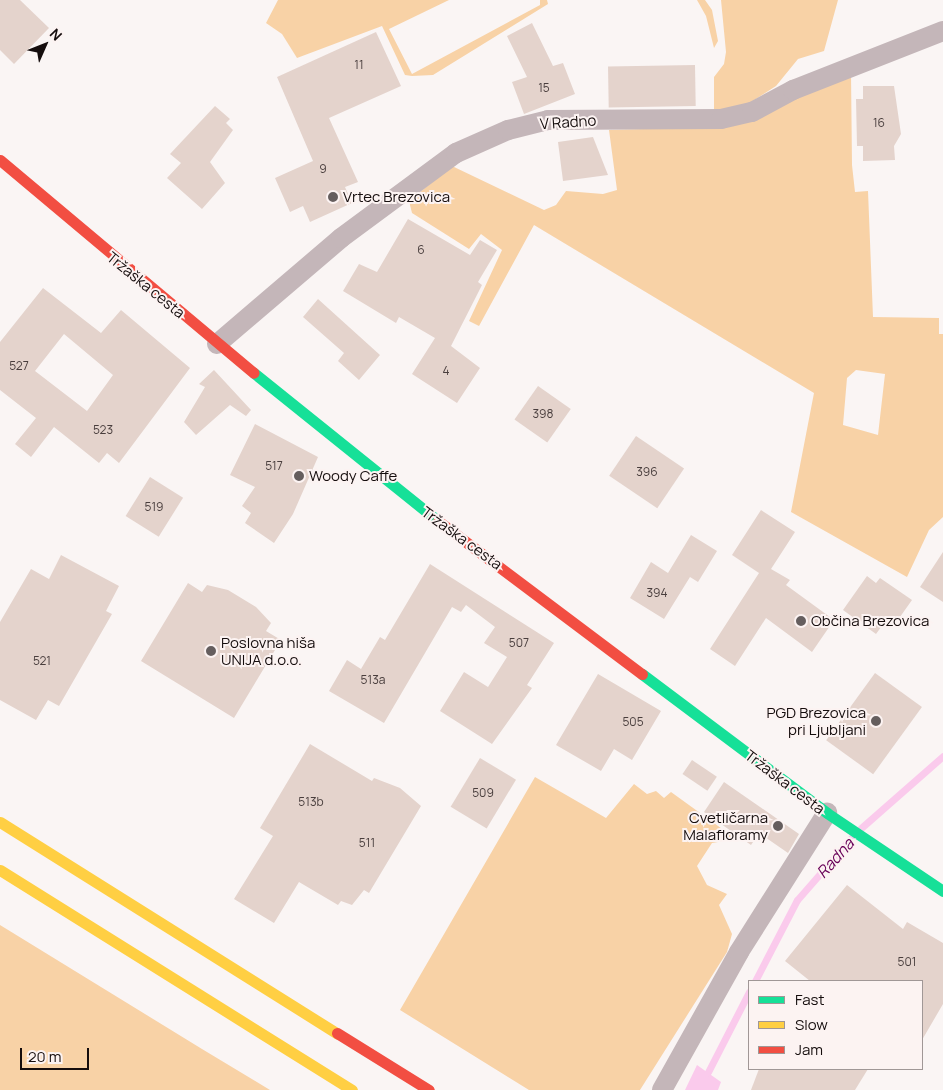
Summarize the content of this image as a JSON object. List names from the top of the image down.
{
  "streets": {
    "main road": ["Tržaška cesta"],
    "street": ["V Radno"]
  },
  "crossings": [
    ["V Radno", "Tržaška cesta"]
  ],
  "water": ["Radna"],
  "places": [
    "Vrtec Brezovica",
    "Woody Caffe",
    "Občina Brezovica",
    "Poslovna hiša UNIJA d.o.o.",
    "PGD Brezovica pri Ljubljani",
    "Cvetličarna Malafloramy"
  ],
  "house_numbers": [
    "11",
    "15",
    "16",
    "9",
    "6",
    "527",
    "4",
    "398",
    "523",
    "517",
    "396",
    "519",
    "394",
    "507",
    "521",
    "513a",
    "505",
    "509",
    "513b",
    "511",
    "501"
  ],
  "legend": ["Fast", "Slow", "Jam"],
  "scale_bar": "20 m",
  "north": "top right"
}
